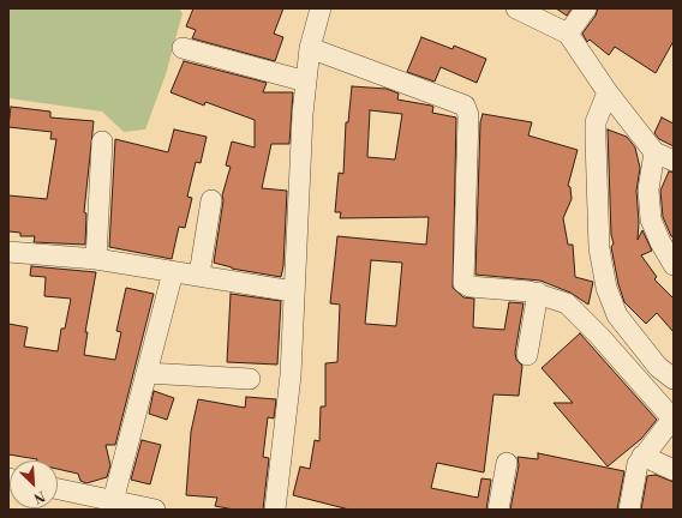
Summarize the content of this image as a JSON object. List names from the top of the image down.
{
  "north": "bottom right"
}
